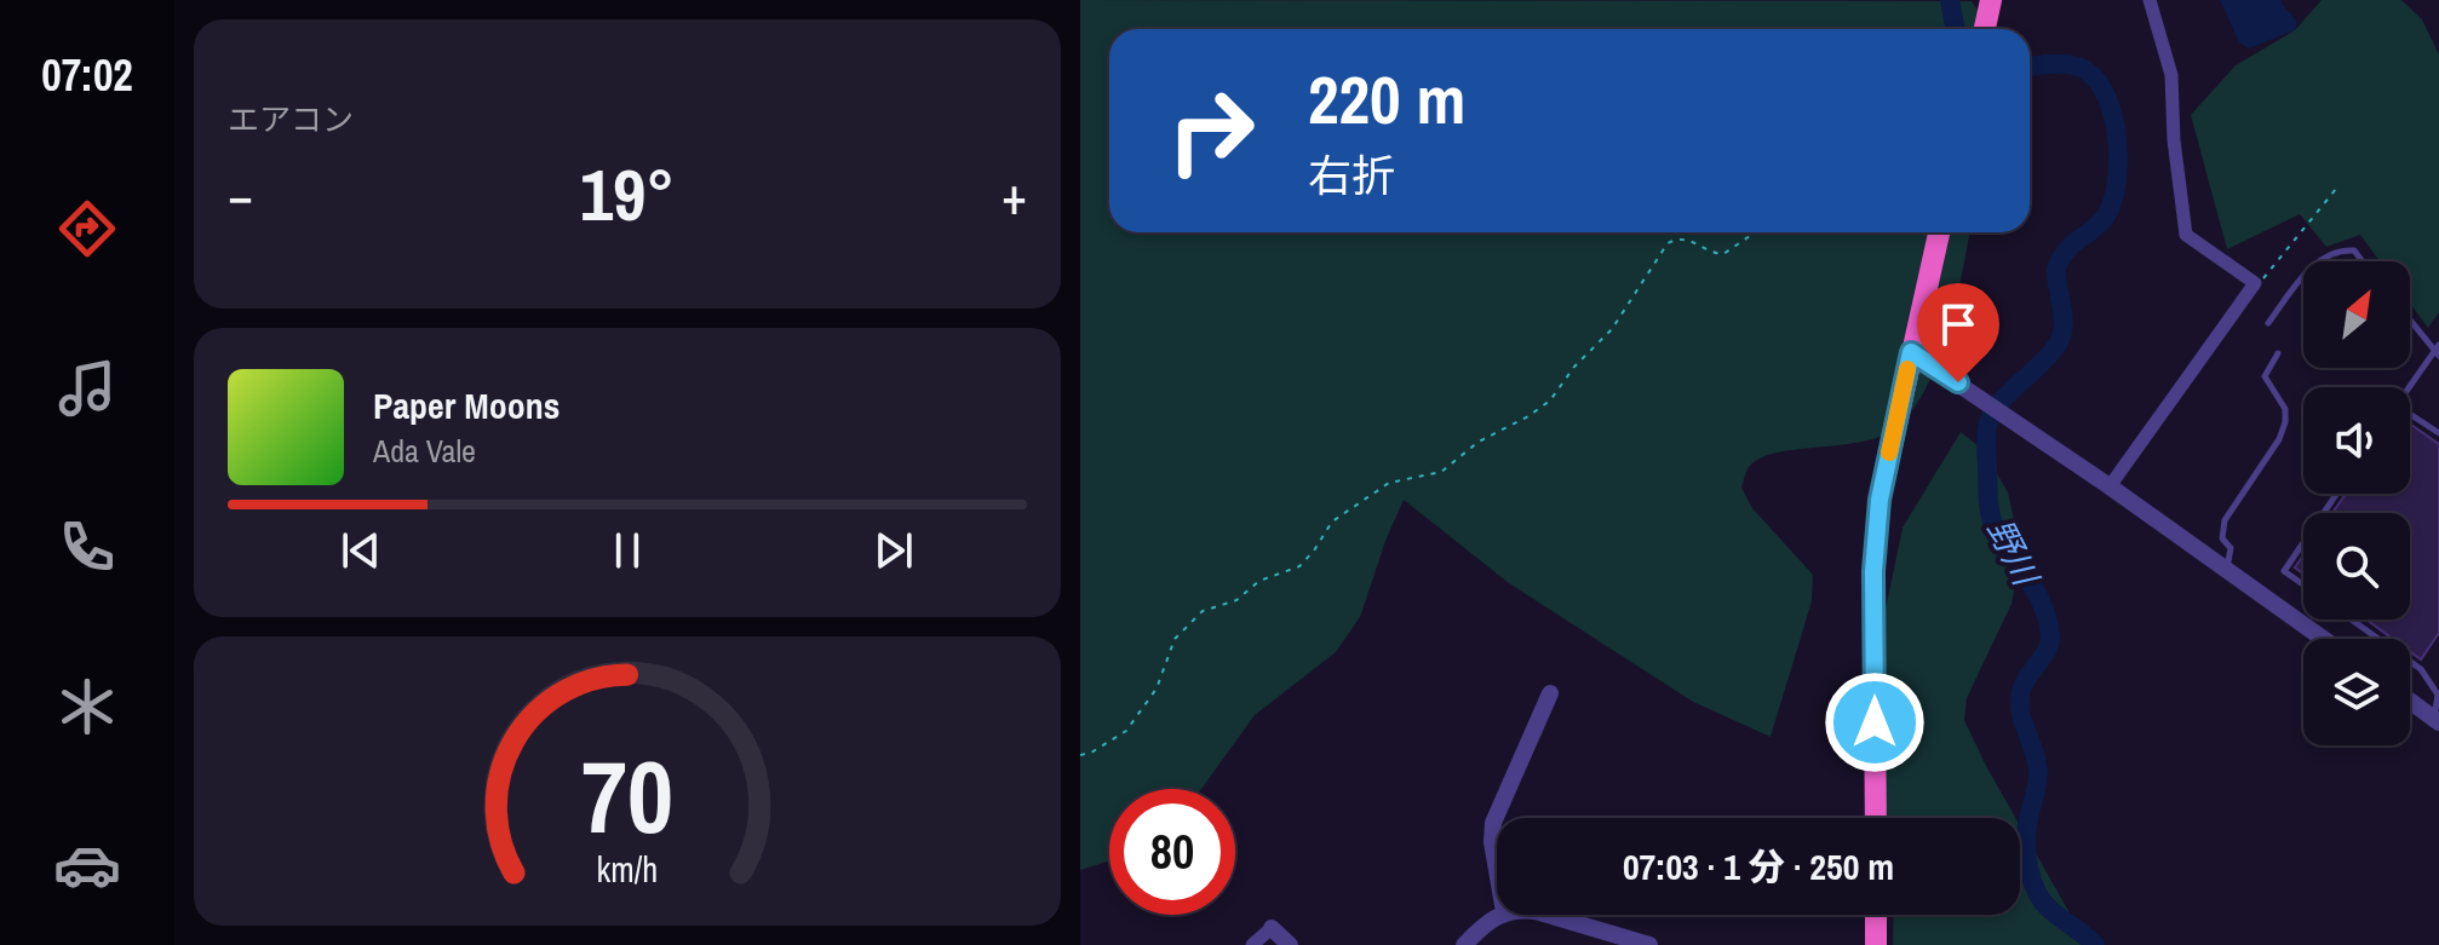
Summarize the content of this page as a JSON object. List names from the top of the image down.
{
  "water": ["野川"],
  "north": "top right",
  "page": {
    "tabs": "07:02",
    "tile": "エアコン",
    "turn": ["220 m", "右折"],
    "heat": ["−", "19°", "+"],
    "song": ["Paper Moons", "Ada Vale"],
    "limit": "80",
    "trip": "07:03 · 1 分 · 250 m",
    "gauge": ["70", "km/h"]
  }
}
